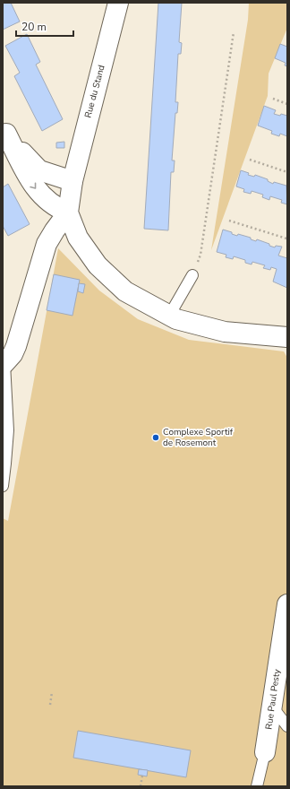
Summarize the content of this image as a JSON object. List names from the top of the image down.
{
  "streets": {
    "street": ["Rue du Stand", "Rue Paul Pesty"]
  },
  "places": ["Complexe Sportif de Rosemont"],
  "scale_bar": "20 m"
}
